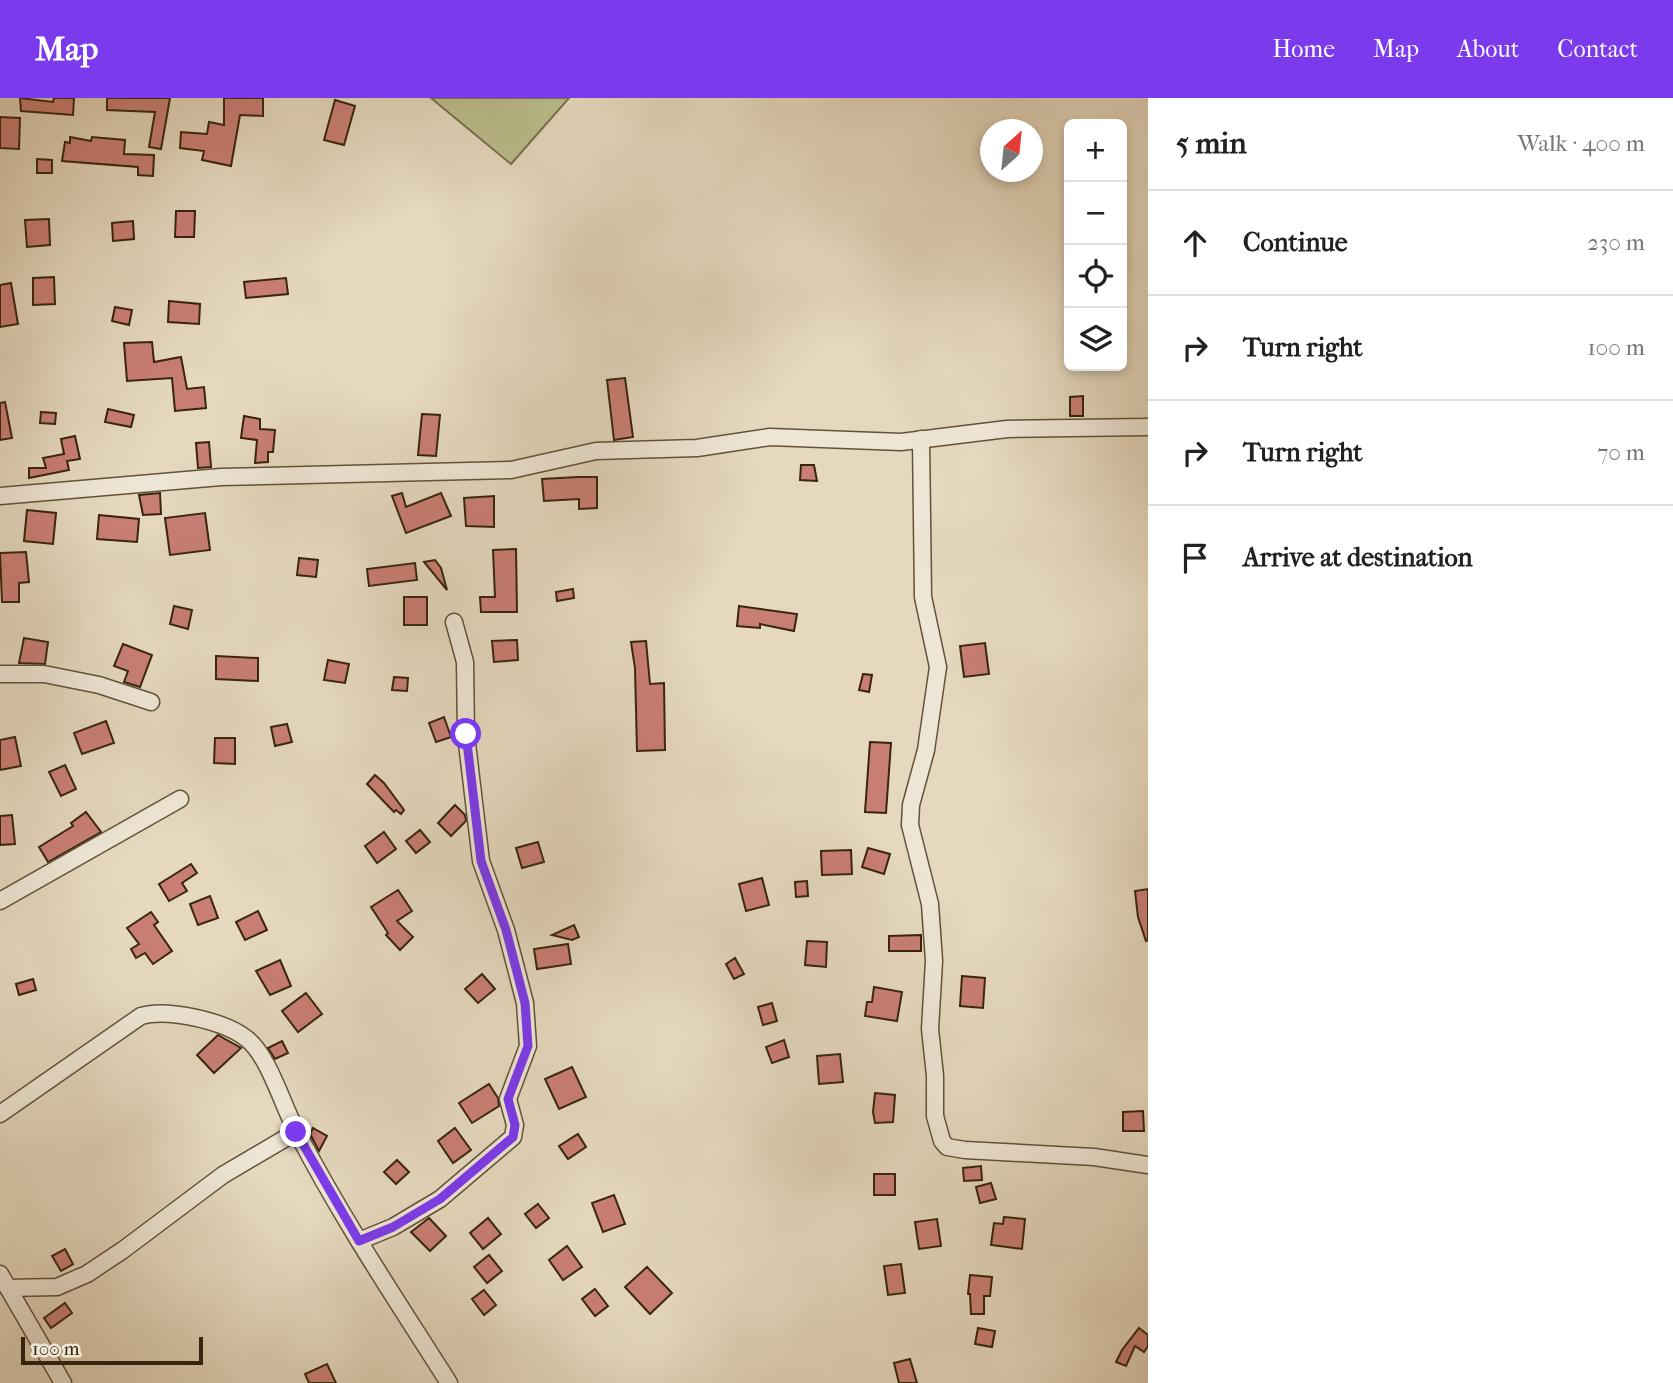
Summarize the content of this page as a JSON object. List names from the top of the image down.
{
  "scale_bar": "100 m",
  "north": "top right",
  "page": {
    "header": "Map",
    "nav": [
      "Home",
      "Map",
      "About",
      "Contact"
    ],
    "heading": ["5 min", "Walk · 400 m"],
    "map_buttons": ["+", "−"],
    "list": [
      ["Continue", "230 m"],
      ["Turn right", "100 m"],
      ["Turn right", "70 m"],
      "Arrive at destination"
    ],
    "scale": "100 m"
  }
}
